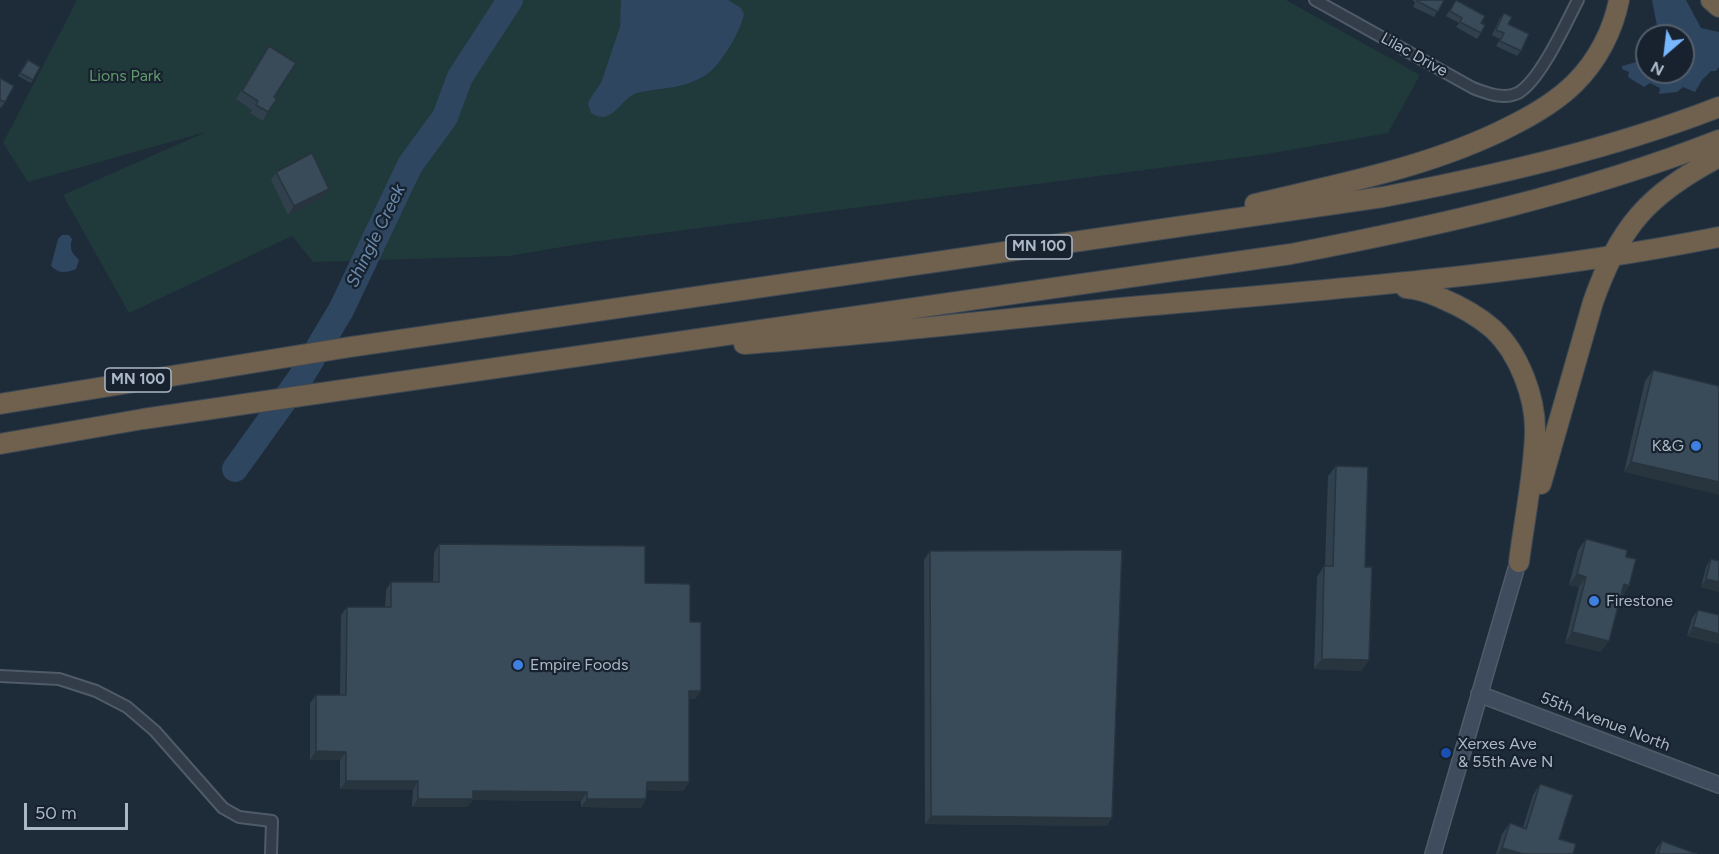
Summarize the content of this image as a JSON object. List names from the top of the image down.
{
  "streets": {
    "highway": ["MN 100"],
    "street": ["Lilac Drive", "55th Avenue North"]
  },
  "water": ["Shingle Creek"],
  "parks": ["Lions Park"],
  "places": [
    "K&G",
    "Firestone",
    "Empire Foods",
    "Xerxes Ave & 55th Ave N"
  ],
  "scale_bar": "50 m",
  "north": "bottom left"
}
